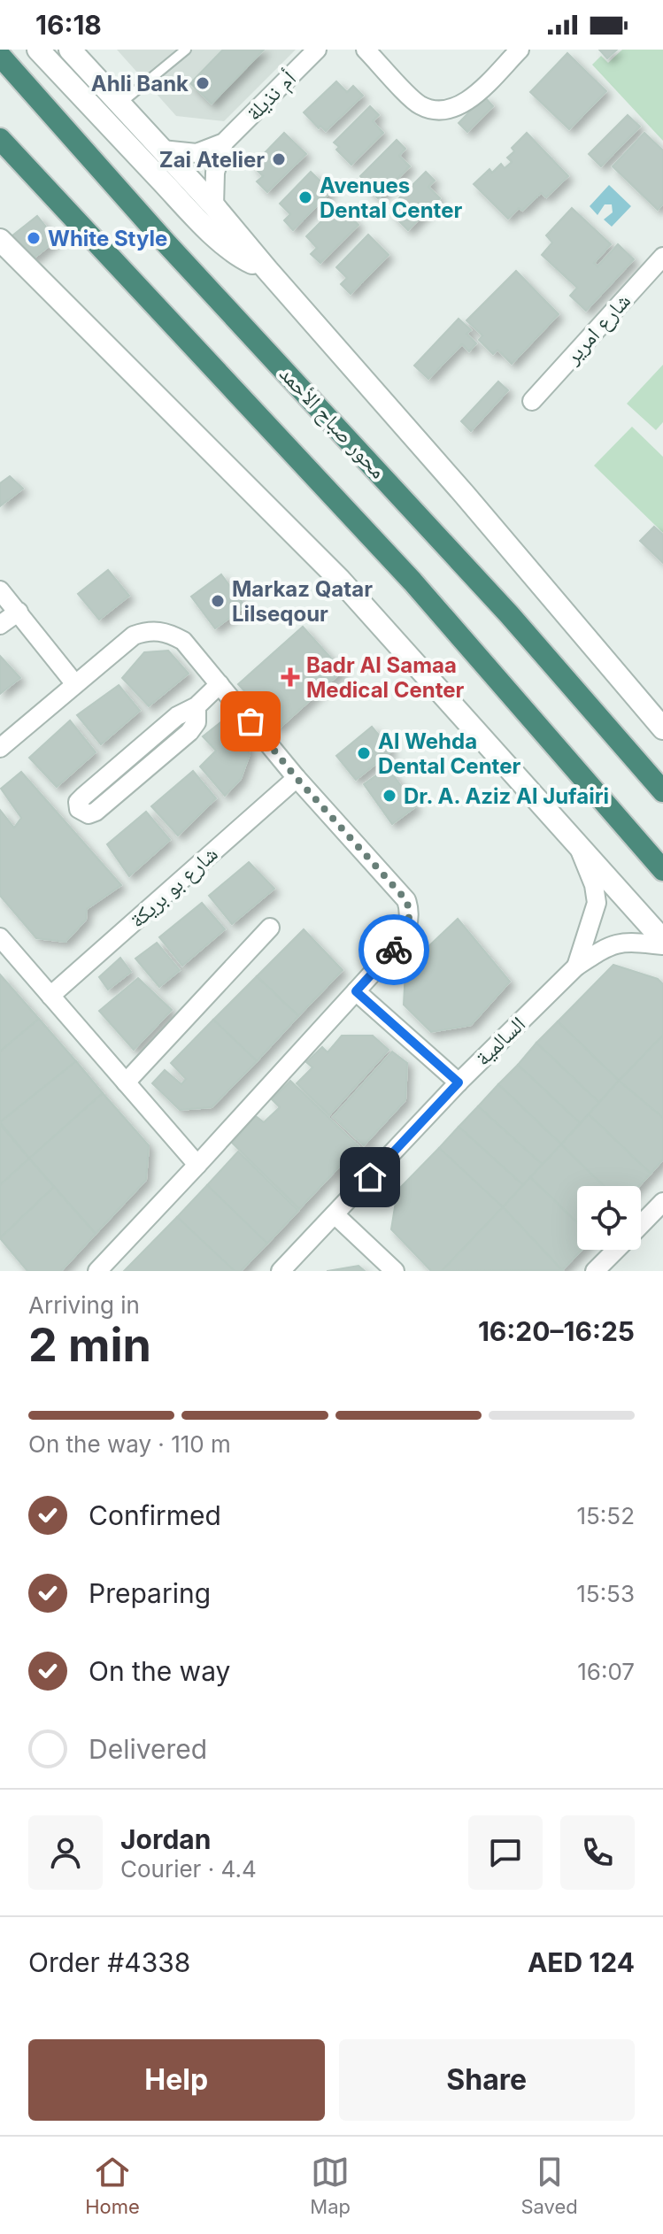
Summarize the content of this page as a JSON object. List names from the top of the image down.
{
  "streets": {
    "highway": ["محور صباح الأحمد"],
    "street": [
      "أم نذيلة",
      "شارع امرير",
      "شارع بو بريكة",
      "السالمية"
    ]
  },
  "places": {
    "other": [
      "Ahli Bank",
      "Zai Atelier",
      "Avenues Dental Center",
      "White Style",
      "Markaz Qatar Lilseqour",
      "Al Wehda Dental Center",
      "Dr. A. Aziz Al Jufairi"
    ],
    "health": ["Badr Al Samaa Medical Center"]
  },
  "page": {
    "status": "16:18",
    "heading": ["2 min", "Arriving in", "16:20–16:25"],
    "panel": [
      "Jordan",
      "Courier · 4.4",
      "Order #4338",
      "AED 124"
    ],
    "bar": "On the way · 110 m",
    "list": [
      ["Confirmed", "15:52"],
      ["Preparing", "15:53"],
      ["On the way", "16:07"],
      "Delivered"
    ],
    "buttons": ["Help", "Share"],
    "tabs": ["Home", "Map", "Saved"]
  }
}
